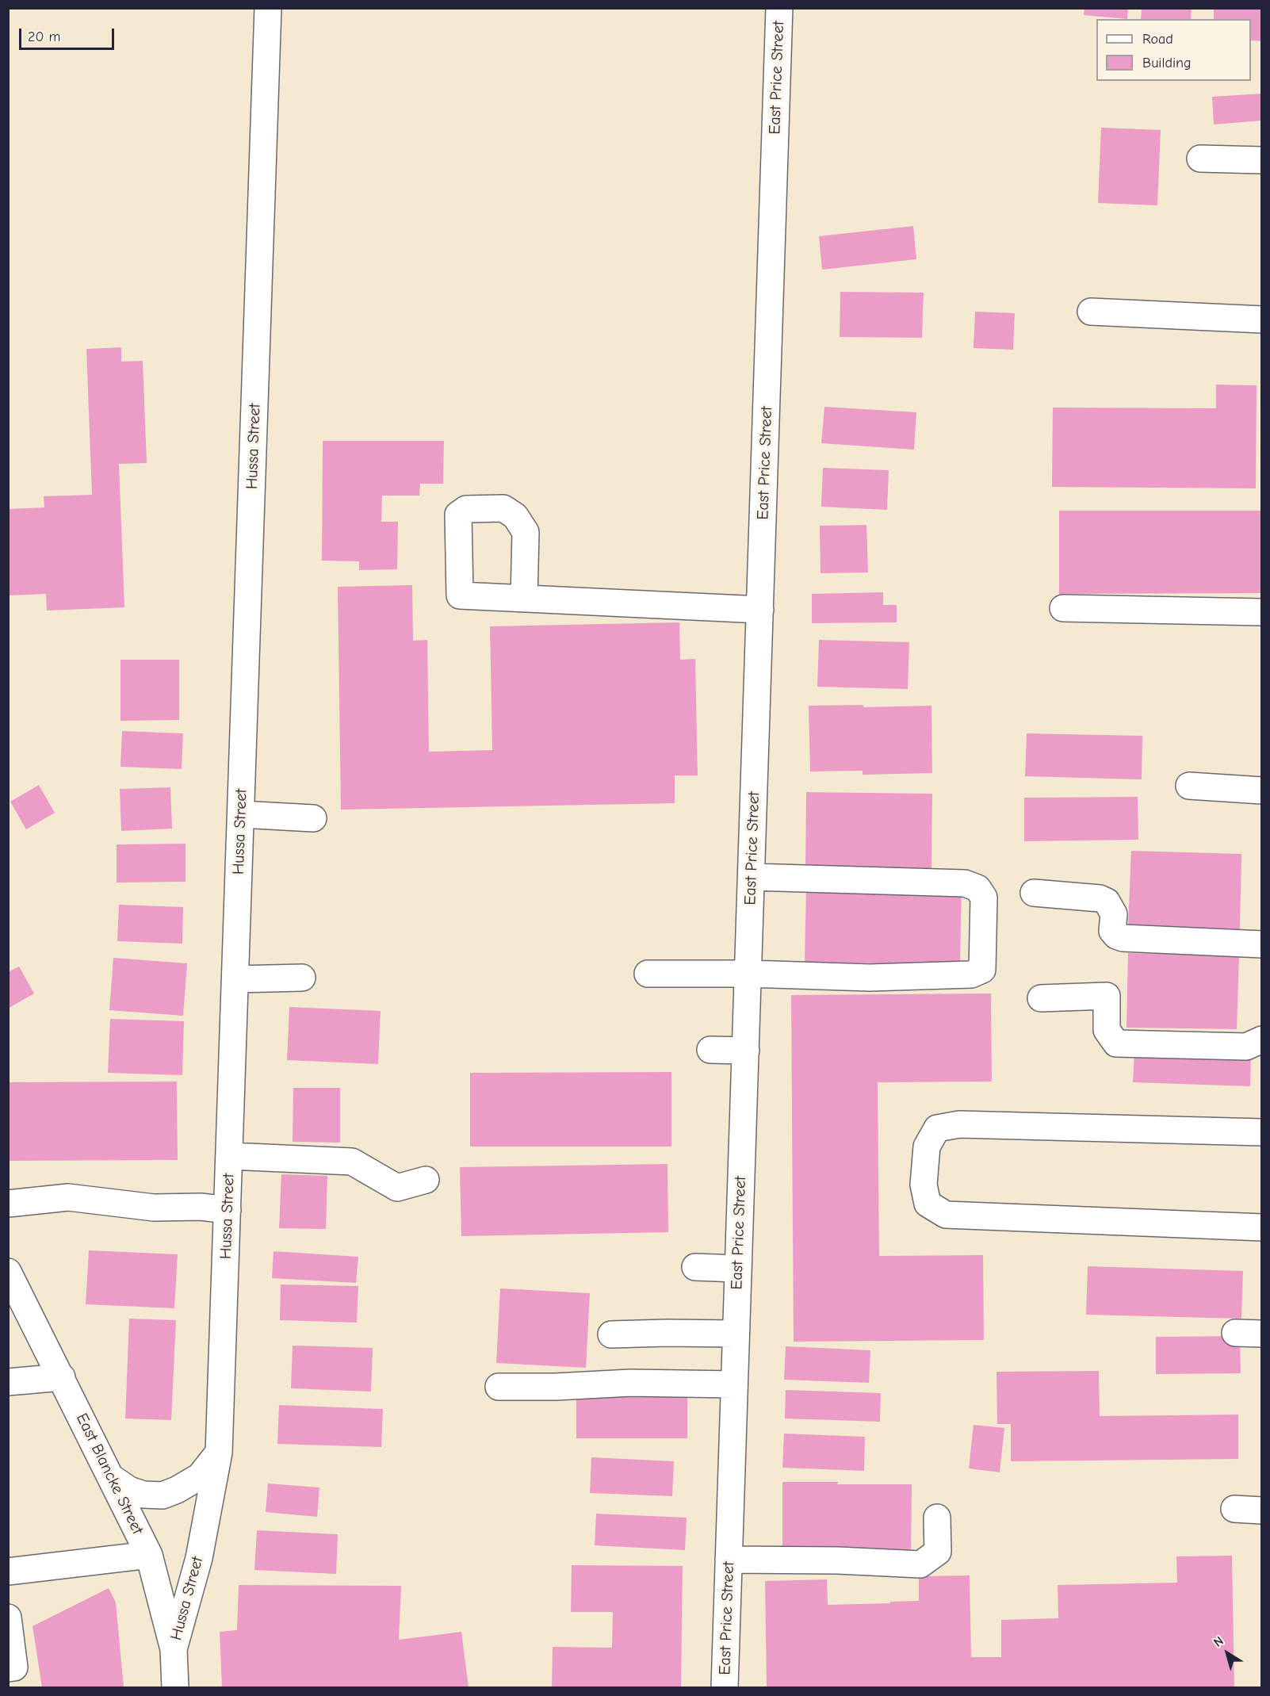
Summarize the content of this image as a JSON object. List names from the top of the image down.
{
  "streets": {
    "street": ["East Price Street", "Hussa Street", "East Blancke Street"]
  },
  "crossings": [
    ["Hussa Street", "East Blancke Street"]
  ],
  "legend": ["Road", "Building"],
  "scale_bar": "20 m",
  "north": "top left"
}
